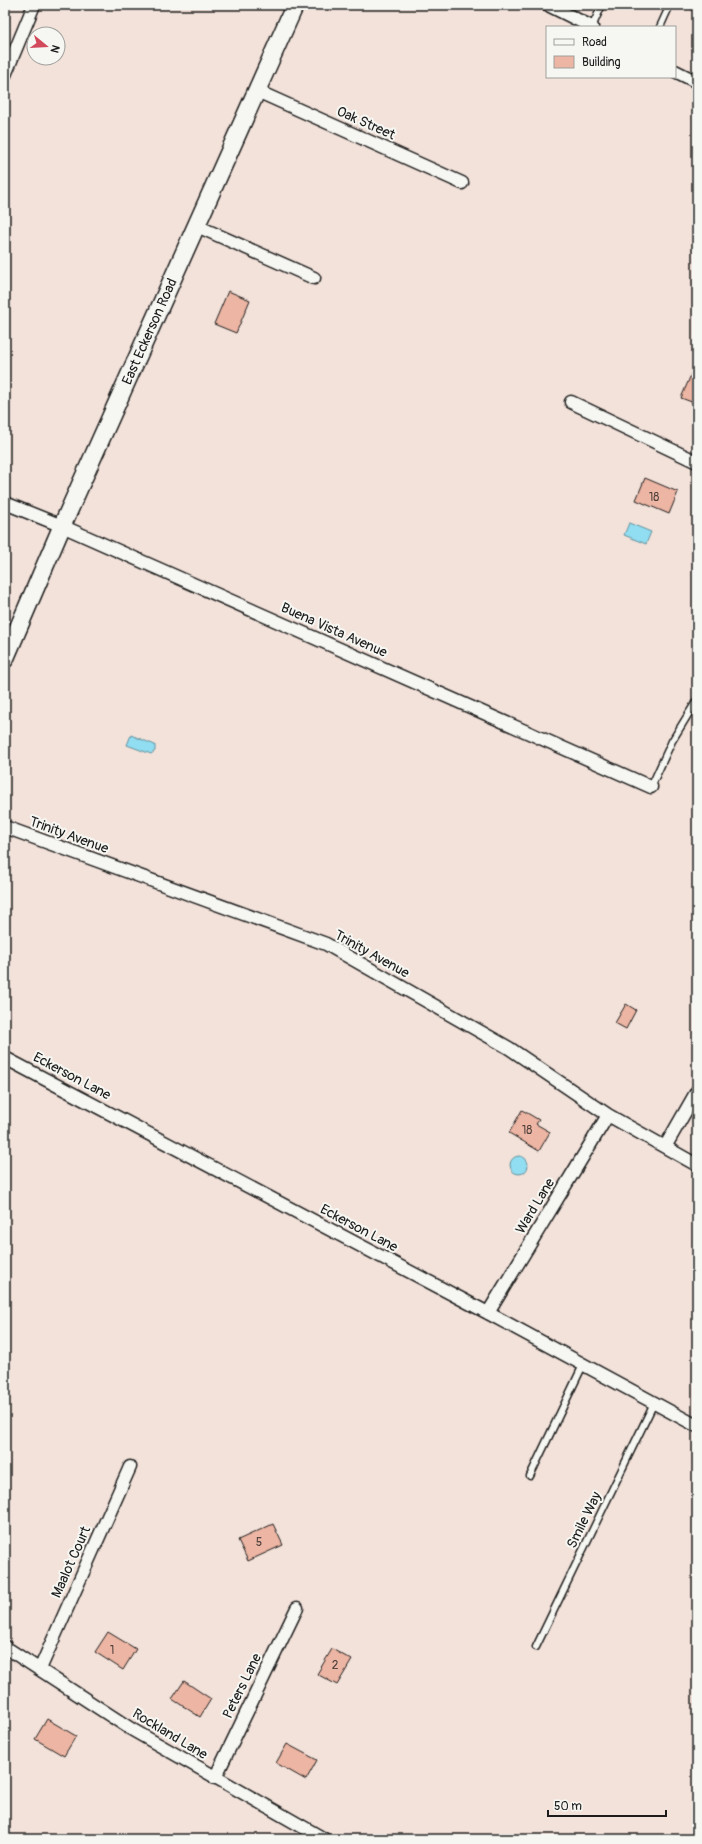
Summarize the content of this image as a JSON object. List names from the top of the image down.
{
  "streets": {
    "street": [
      "Oak Street",
      "East Eckerson Road",
      "Buena Vista Avenue",
      "Trinity Avenue",
      "Eckerson Lane",
      "Ward Lane",
      "Maalot Court",
      "Peters Lane",
      "Rockland Lane"
    ],
    "lane": ["Smile Way"]
  },
  "crossings": [
    ["Oak Street", "East Eckerson Road"],
    ["East Eckerson Road", "Buena Vista Avenue"],
    ["Trinity Avenue", "Ward Lane"],
    ["Eckerson Lane", "Ward Lane"],
    ["Eckerson Lane", "Smile Way"],
    ["Maalot Court", "Rockland Lane"],
    ["Peters Lane", "Rockland Lane"]
  ],
  "house_numbers": [
    "18",
    "18",
    "5",
    "1",
    "2"
  ],
  "legend": ["Road", "Building"],
  "scale_bar": "50 m",
  "north": "right"
}
